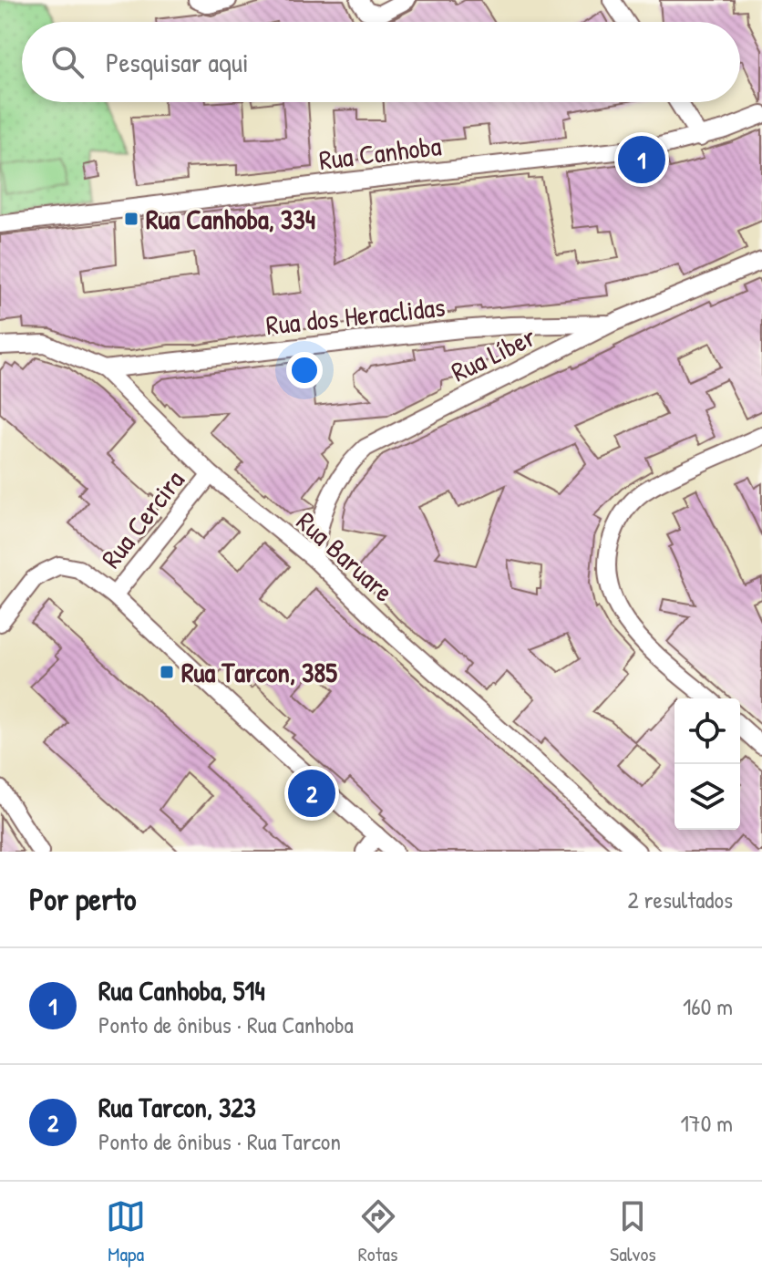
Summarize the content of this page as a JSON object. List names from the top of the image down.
{
  "streets": {
    "street": [
      "Rua Canhoba",
      "Rua dos Heraclidas",
      "Rua Líber",
      "Rua Cercira",
      "Rua Baruare"
    ]
  },
  "crossings": [
    ["Rua dos Heraclidas", "Rua Líber"],
    ["Rua dos Heraclidas", "Rua Baruare"],
    ["Rua Líber", "Rua Baruare"],
    ["Rua Cercira", "Rua Baruare"]
  ],
  "places": {
    "transit": ["Rua Canhoba, 334", "Rua Tarcon, 385"]
  },
  "page": {
    "search": "Pesquisar aqui",
    "pins": ["1", "2"],
    "heading": ["Por perto", "2 resultados"],
    "list": [
      {
        "mark": "1",
        "name": "Rua Canhoba, 514",
        "note": "Ponto de ônibus · Rua Canhoba",
        "value": "160 m"
      },
      {
        "mark": "2",
        "name": "Rua Tarcon, 323",
        "note": "Ponto de ônibus · Rua Tarcon",
        "value": "170 m"
      }
    ],
    "nav": ["Mapa", "Rotas", "Salvos"]
  }
}
